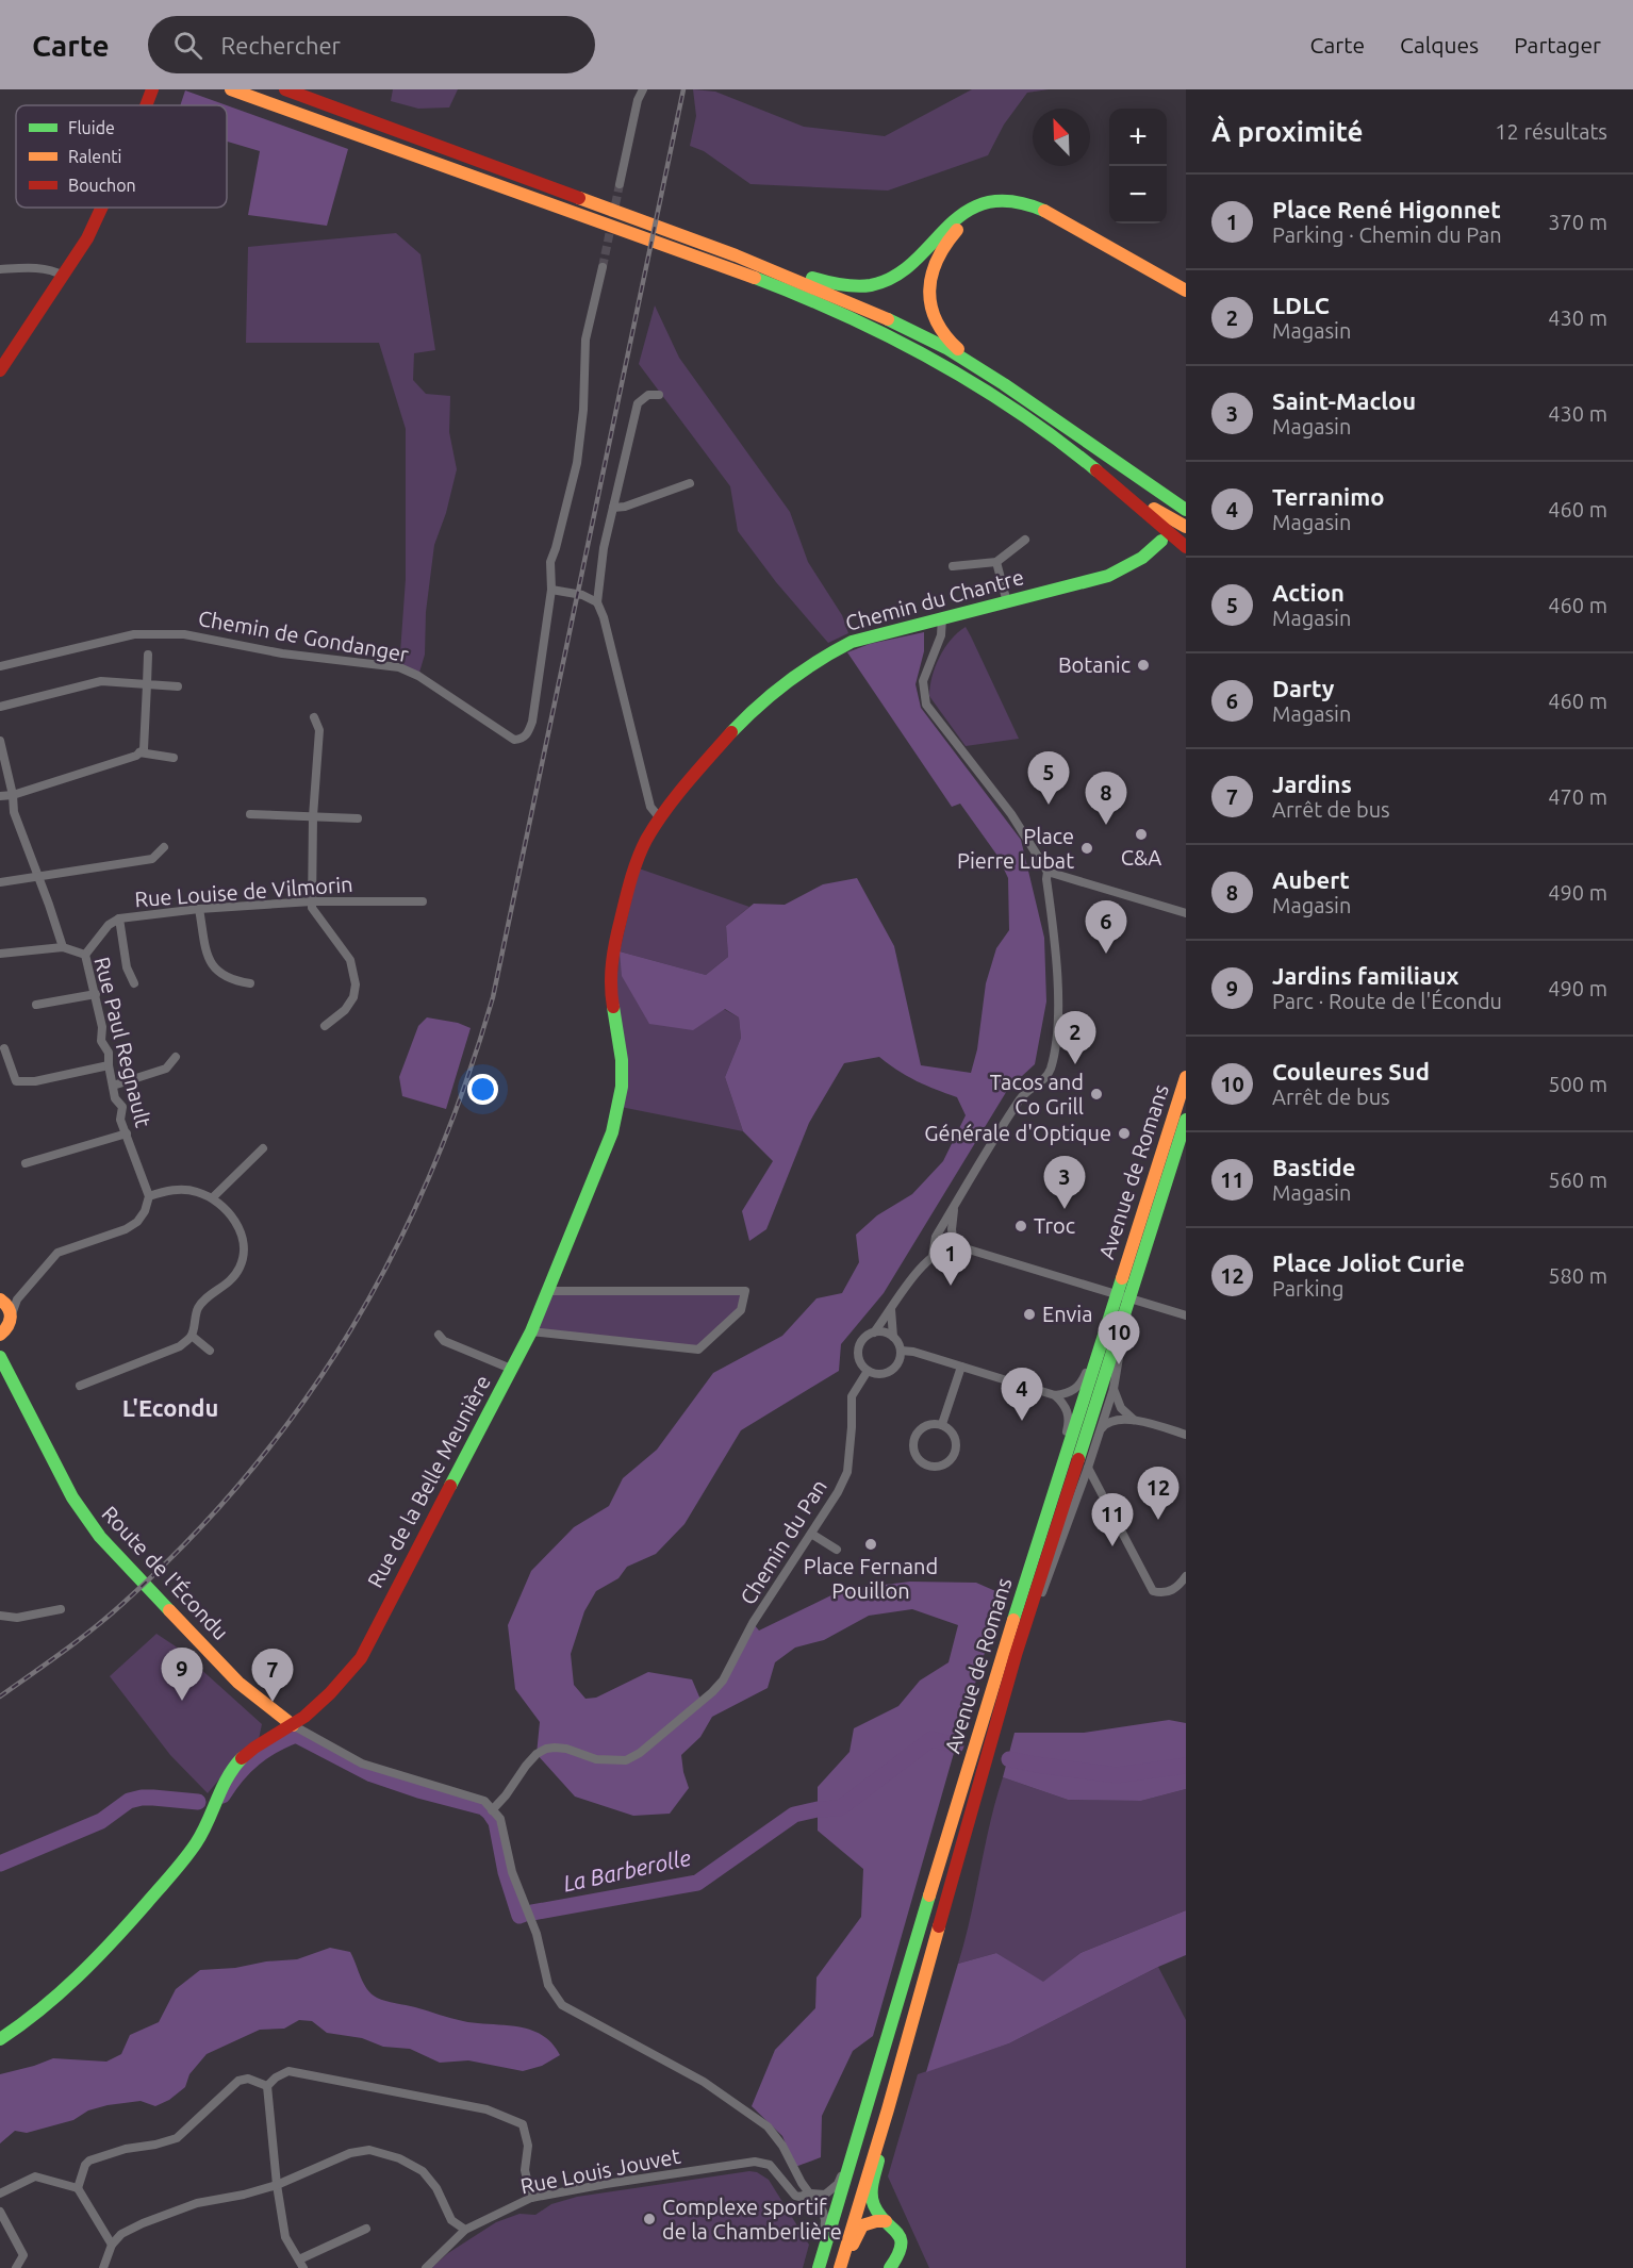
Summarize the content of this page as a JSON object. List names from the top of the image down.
{
  "streets": {
    "main road": [
      "Chemin du Chantre",
      "Avenue de Romans",
      "Rue de la Belle Meunière",
      "Route de l'Écondu"
    ],
    "street": [
      "Chemin de Gondanger",
      "Rue Louise de Vilmorin",
      "Rue Paul Regnault",
      "Chemin du Pan",
      "Rue Louis Jouvet"
    ]
  },
  "crossings": [
    ["Chemin du Chantre", "Rue de la Belle Meunière"],
    ["Rue Louise de Vilmorin", "Rue Paul Regnault"],
    ["Rue de la Belle Meunière", "Route de l'Écondu"]
  ],
  "districts": ["L'Econdu"],
  "water": ["La Barberolle"],
  "places": [
    "Botanic",
    "C&A",
    "Place Pierre Lubat",
    "Tacos and Co Grill",
    "Générale d'Optique",
    "Troc",
    "Envia",
    "Place Fernand Pouillon",
    "Complexe sportif de la Chamberlière"
  ],
  "legend": ["Fluide", "Ralenti", "Bouchon"],
  "north": "top left",
  "page": {
    "header": "Carte",
    "search": "Rechercher",
    "nav": ["Carte", "Calques", "Partager"],
    "heading": ["À proximité", "12 résultats"],
    "map_buttons": ["+", "−"],
    "list": [
      {
        "mark": "1",
        "name": "Place René Higonnet",
        "note": "Parking · Chemin du Pan",
        "value": "370 m"
      },
      {
        "mark": "2",
        "name": "LDLC",
        "note": "Magasin",
        "value": "430 m"
      },
      {
        "mark": "3",
        "name": "Saint-Maclou",
        "note": "Magasin",
        "value": "430 m"
      },
      {
        "mark": "4",
        "name": "Terranimo",
        "note": "Magasin",
        "value": "460 m"
      },
      {
        "mark": "5",
        "name": "Action",
        "note": "Magasin",
        "value": "460 m"
      },
      {
        "mark": "6",
        "name": "Darty",
        "note": "Magasin",
        "value": "460 m"
      },
      {
        "mark": "7",
        "name": "Jardins",
        "note": "Arrêt de bus",
        "value": "470 m"
      },
      {
        "mark": "8",
        "name": "Aubert",
        "note": "Magasin",
        "value": "490 m"
      },
      {
        "mark": "9",
        "name": "Jardins familiaux",
        "note": "Parc · Route de l'Écondu",
        "value": "490 m"
      },
      {
        "mark": "10",
        "name": "Couleures Sud",
        "note": "Arrêt de bus",
        "value": "500 m"
      },
      {
        "mark": "11",
        "name": "Bastide",
        "note": "Magasin",
        "value": "560 m"
      },
      {
        "mark": "12",
        "name": "Place Joliot Curie",
        "note": "Parking",
        "value": "580 m"
      }
    ],
    "pins": [
      "5",
      "8",
      "6",
      "2",
      "3",
      "1",
      "10",
      "4",
      "12",
      "11",
      "9",
      "7"
    ]
  }
}
